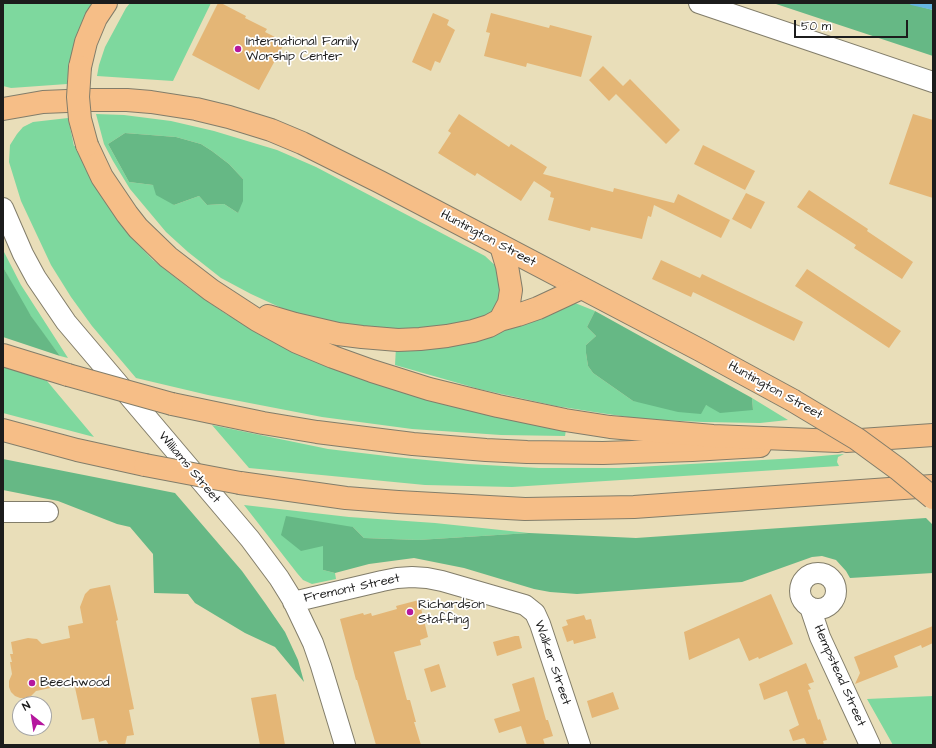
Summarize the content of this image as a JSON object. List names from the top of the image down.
{
  "streets": {
    "main road": ["Huntington Street"],
    "street": [
      "Williams Street",
      "Fremont Street",
      "Walker Street",
      "Hempstead Street"
    ]
  },
  "crossings": [
    ["Williams Street", "Fremont Street"],
    ["Fremont Street", "Walker Street"]
  ],
  "places": ["International Family Worship Center", "Richardson Staffing", "Beechwood"],
  "scale_bar": "50 m",
  "north": "top left"
}
